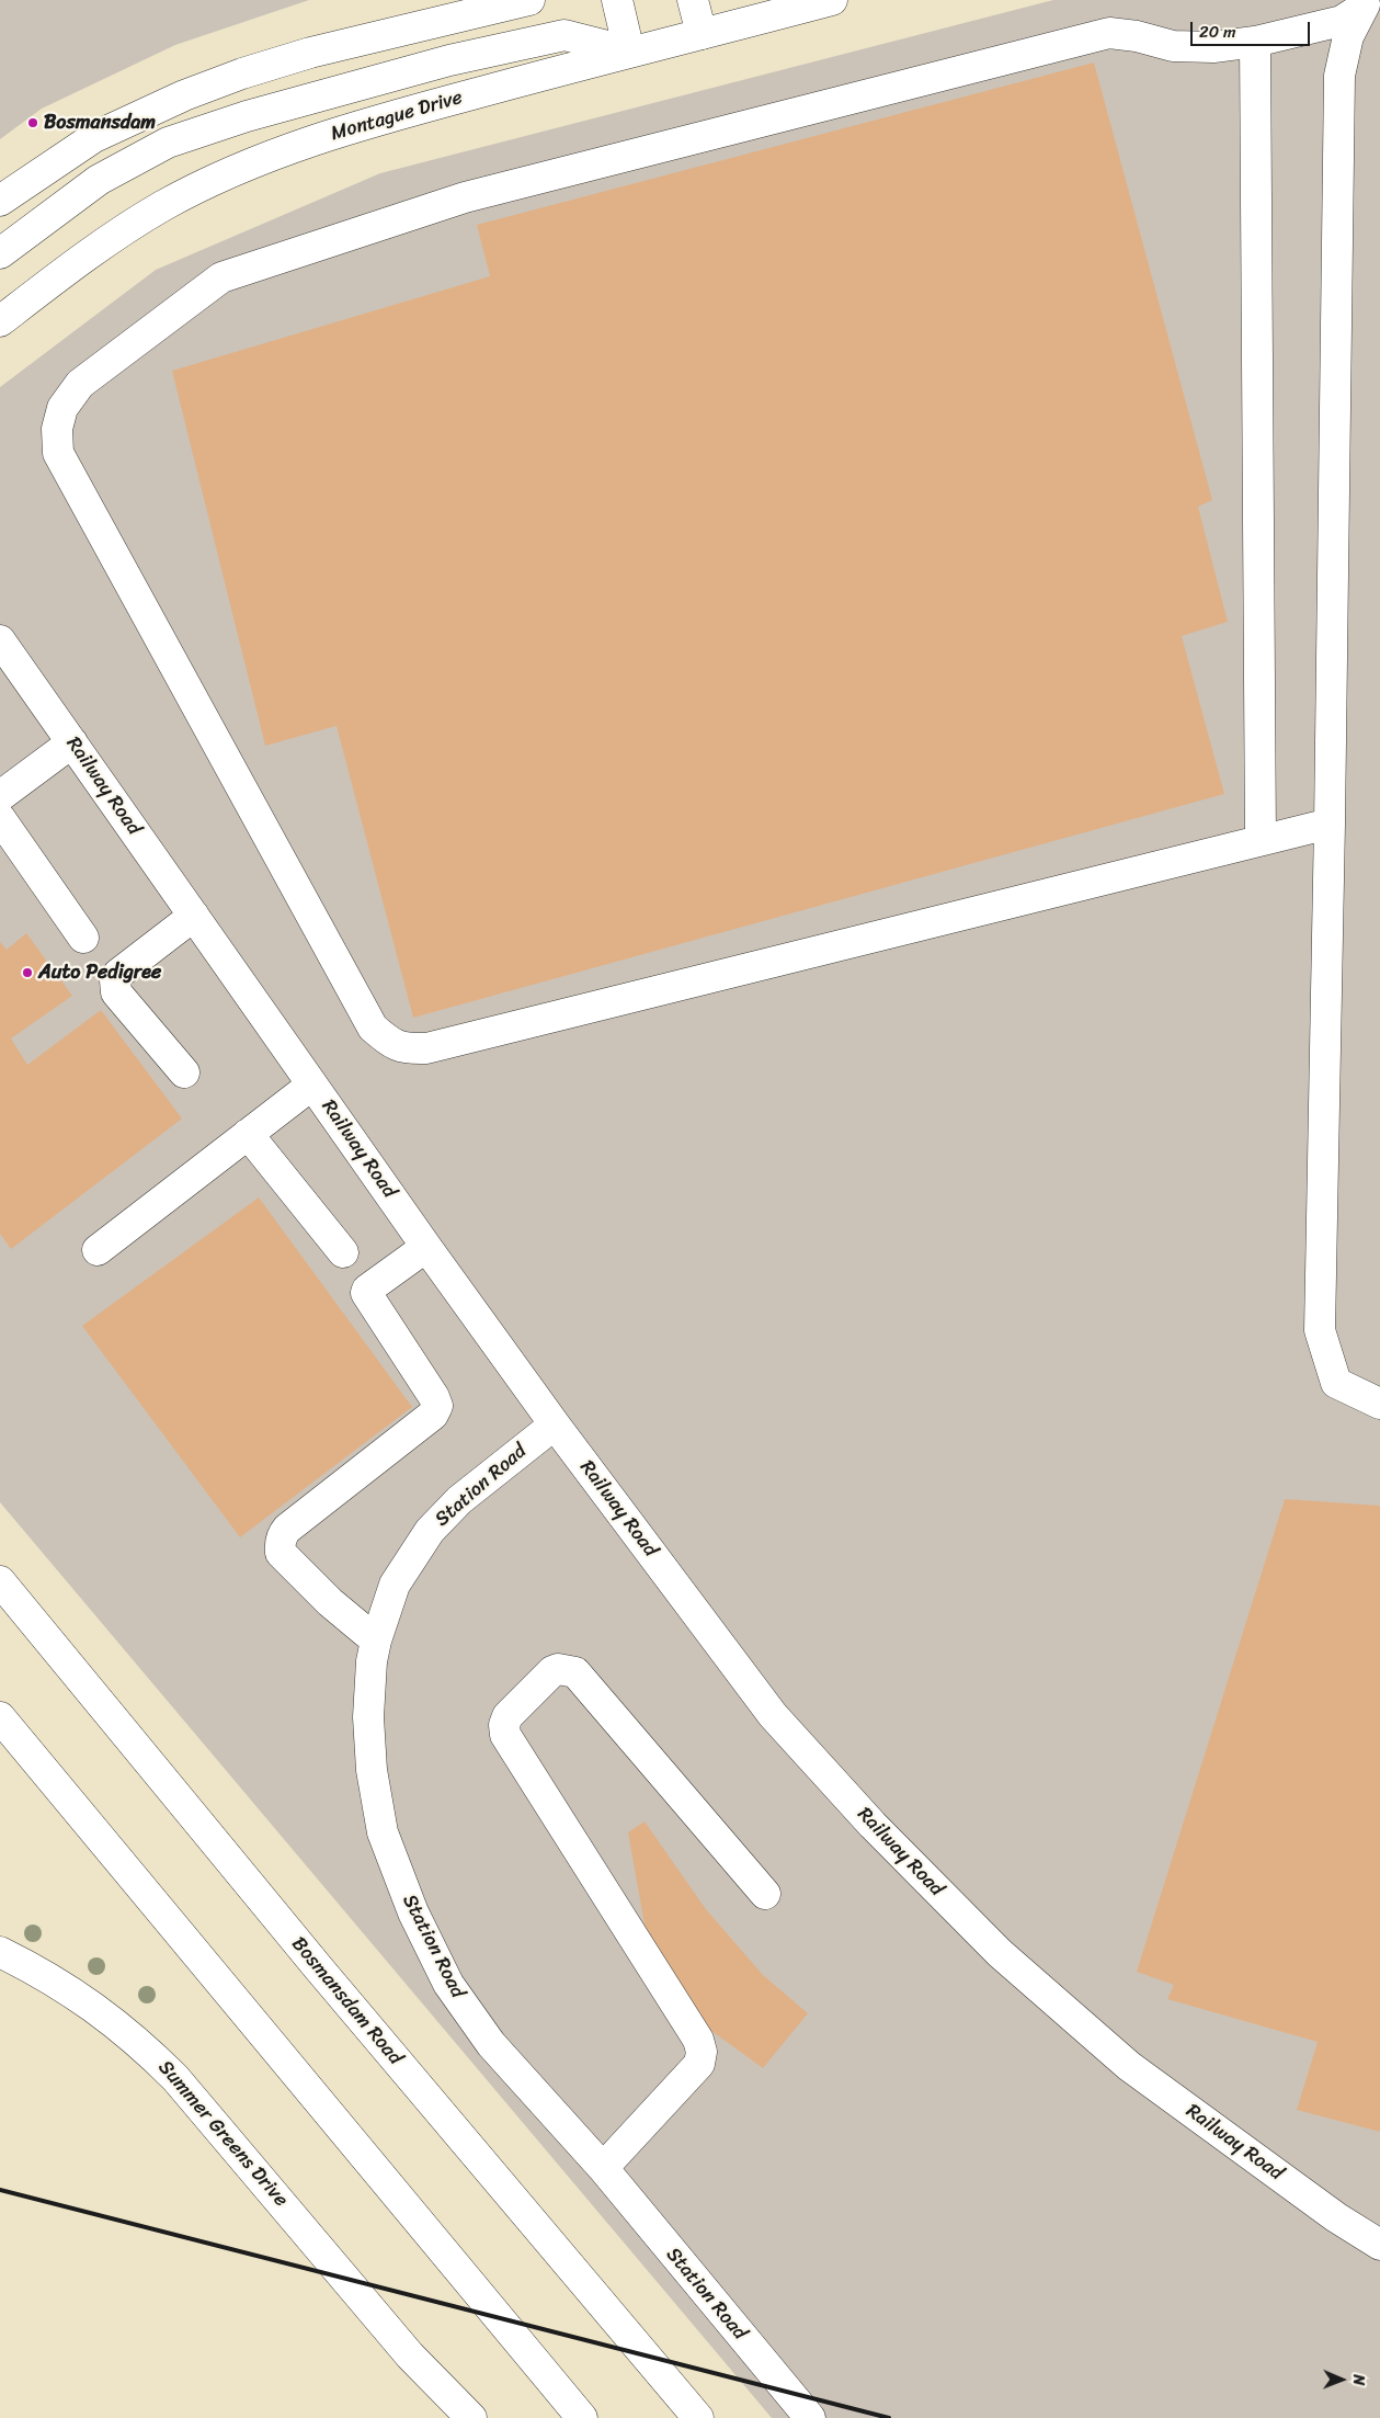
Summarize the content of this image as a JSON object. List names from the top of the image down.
{
  "streets": {
    "street": [
      "Montague Drive",
      "Railway Road",
      "Station Road",
      "Bosmansdam Road",
      "Summer Greens Drive"
    ]
  },
  "crossings": [
    ["Railway Road", "Station Road"]
  ],
  "places": ["Bosmansdam", "Auto Pedigree"],
  "scale_bar": "20 m",
  "north": "right"
}
